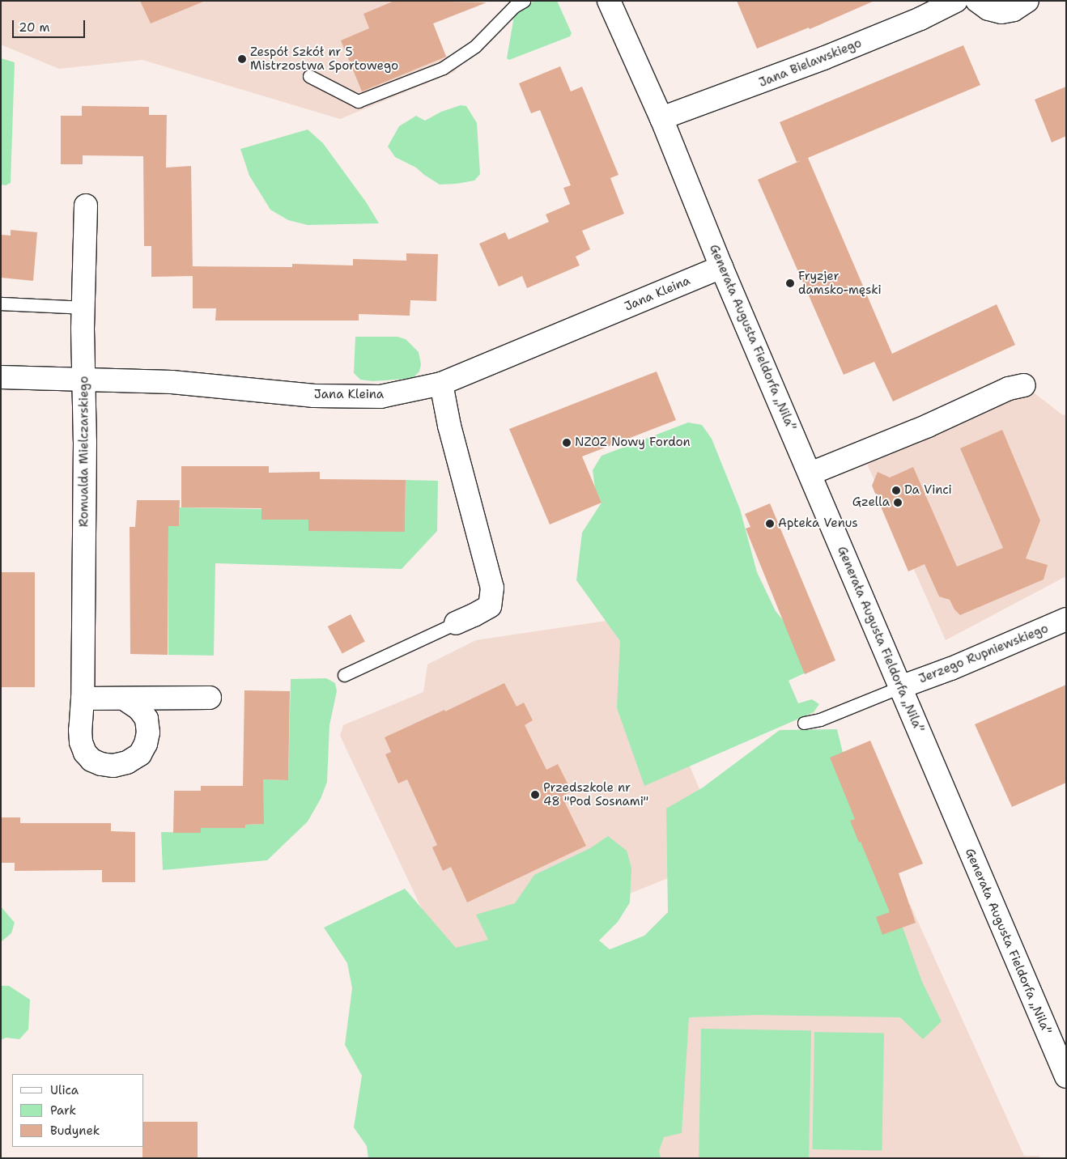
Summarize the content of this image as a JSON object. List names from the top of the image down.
{
  "streets": {
    "street": [
      "Jana Bielawskiego",
      "Jana Kleina",
      "Generała Augusta Fieldorfa „Nila”",
      "Romualda Mielczarskiego",
      "Jerzego Rupniewskiego"
    ]
  },
  "crossings": [
    ["Jana Bielawskiego", "Generała Augusta Fieldorfa „Nila”"],
    ["Jana Kleina", "Generała Augusta Fieldorfa „Nila”"],
    ["Jana Kleina", "Romualda Mielczarskiego"],
    ["Generała Augusta Fieldorfa „Nila”", "Jerzego Rupniewskiego"]
  ],
  "places": [
    "Zespół Szkół nr 5 Mistrzostwa Sportowego",
    "Fryzjer damsko-męski",
    "NZOZ Nowy Fordon",
    "Da Vinci",
    "Gzella",
    "Apteka Venus",
    "Przedszkole nr 48 \"Pod Sosnami\""
  ],
  "legend": ["Ulica", "Park", "Budynek"],
  "scale_bar": "20 m"
}
